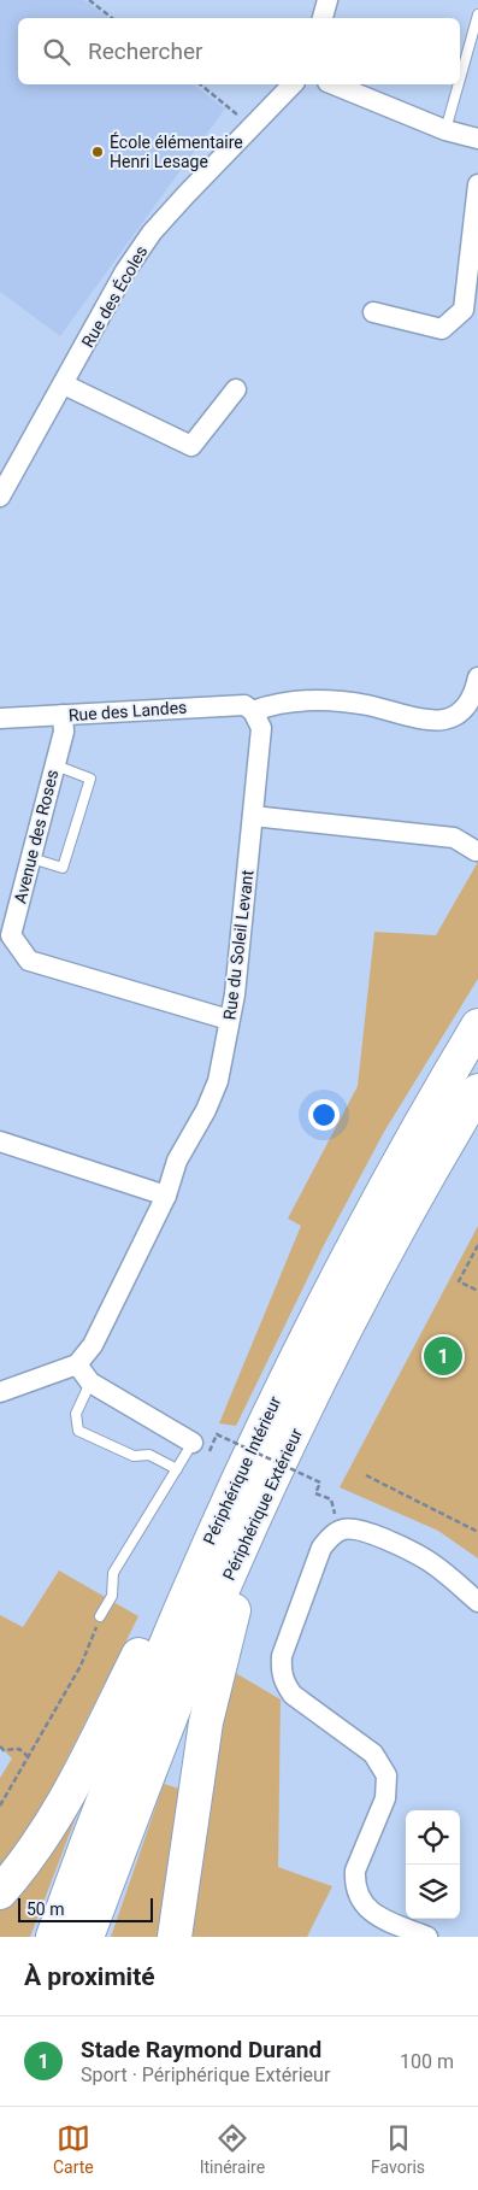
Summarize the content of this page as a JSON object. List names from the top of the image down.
{
  "streets": {
    "highway": ["Périphérique Intérieur", "Périphérique Extérieur"],
    "street": [
      "Rue des Écoles",
      "Rue des Landes",
      "Avenue des Roses",
      "Rue du Soleil Levant"
    ]
  },
  "crossings": [
    ["Rue des Landes", "Avenue des Roses"],
    ["Rue des Landes", "Rue du Soleil Levant"],
    ["Avenue des Roses", "Rue du Soleil Levant"]
  ],
  "places": ["École élémentaire Henri Lesage"],
  "scale_bar": "50 m",
  "page": {
    "search": "Rechercher",
    "pins": "1",
    "scale": "50 m",
    "heading": "À proximité",
    "list": [
      {
        "mark": "1",
        "name": "Stade Raymond Durand",
        "note": "Sport · Périphérique Extérieur",
        "value": "100 m"
      }
    ],
    "nav": ["Carte", "Itinéraire", "Favoris"]
  }
}
